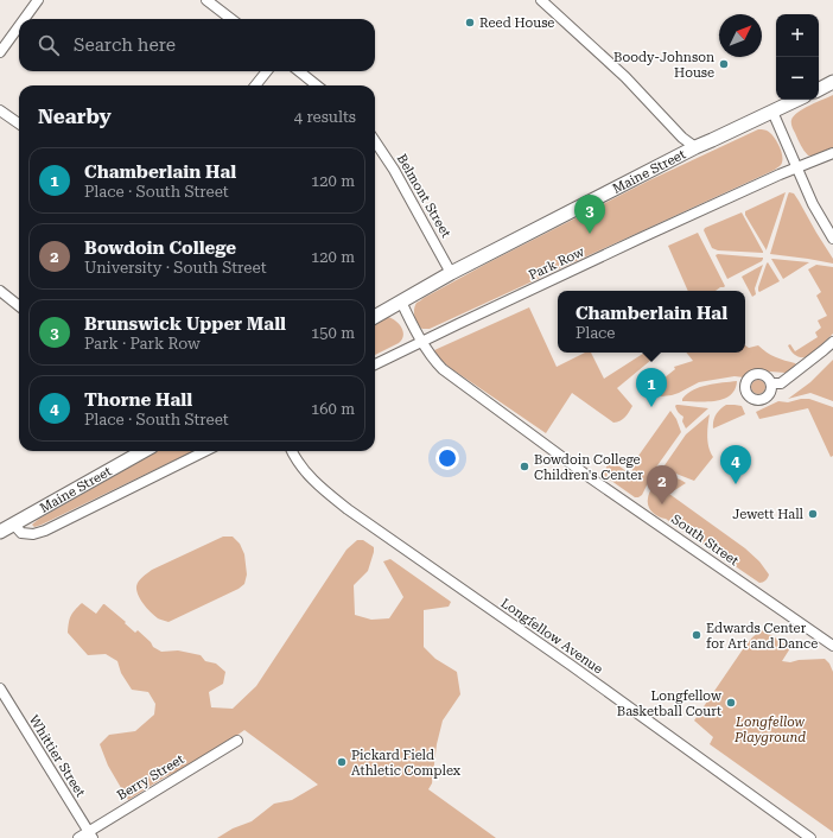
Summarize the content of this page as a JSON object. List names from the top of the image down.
{
  "streets": {
    "street": [
      "Maine Street",
      "Belmont Street",
      "Park Row",
      "South Street",
      "Longfellow Avenue",
      "Whittier Street",
      "Berry Street"
    ]
  },
  "crossings": [
    ["Maine Street", "Belmont Street"],
    ["Maine Street", "South Street"],
    ["Park Row", "South Street"],
    ["Whittier Street", "Berry Street"]
  ],
  "parks": ["Longfellow Playground"],
  "places": [
    "Reed House",
    "Boody-Johnson House",
    "Bowdoin College Children's Center",
    "Jewett Hall",
    "Edwards Center for Art and Dance",
    "Longfellow Basketball Court",
    "Pickard Field Athletic Complex"
  ],
  "north": "top right",
  "page": {
    "map_buttons": ["+", "−"],
    "search": "Search here",
    "heading": ["Nearby", "4 results"],
    "list": [
      {
        "mark": "1",
        "name": "Chamberlain Hal",
        "note": "Place · South Street",
        "value": "120 m"
      },
      {
        "mark": "2",
        "name": "Bowdoin College",
        "note": "University · South Street",
        "value": "120 m"
      },
      {
        "mark": "3",
        "name": "Brunswick Upper Mall",
        "note": "Park · Park Row",
        "value": "150 m"
      },
      {
        "mark": "4",
        "name": "Thorne Hall",
        "note": "Place · South Street",
        "value": "160 m"
      }
    ],
    "pins": [
      "3",
      "1",
      "4",
      "2"
    ],
    "popup": ["Chamberlain Hal", "Place"]
  }
}
